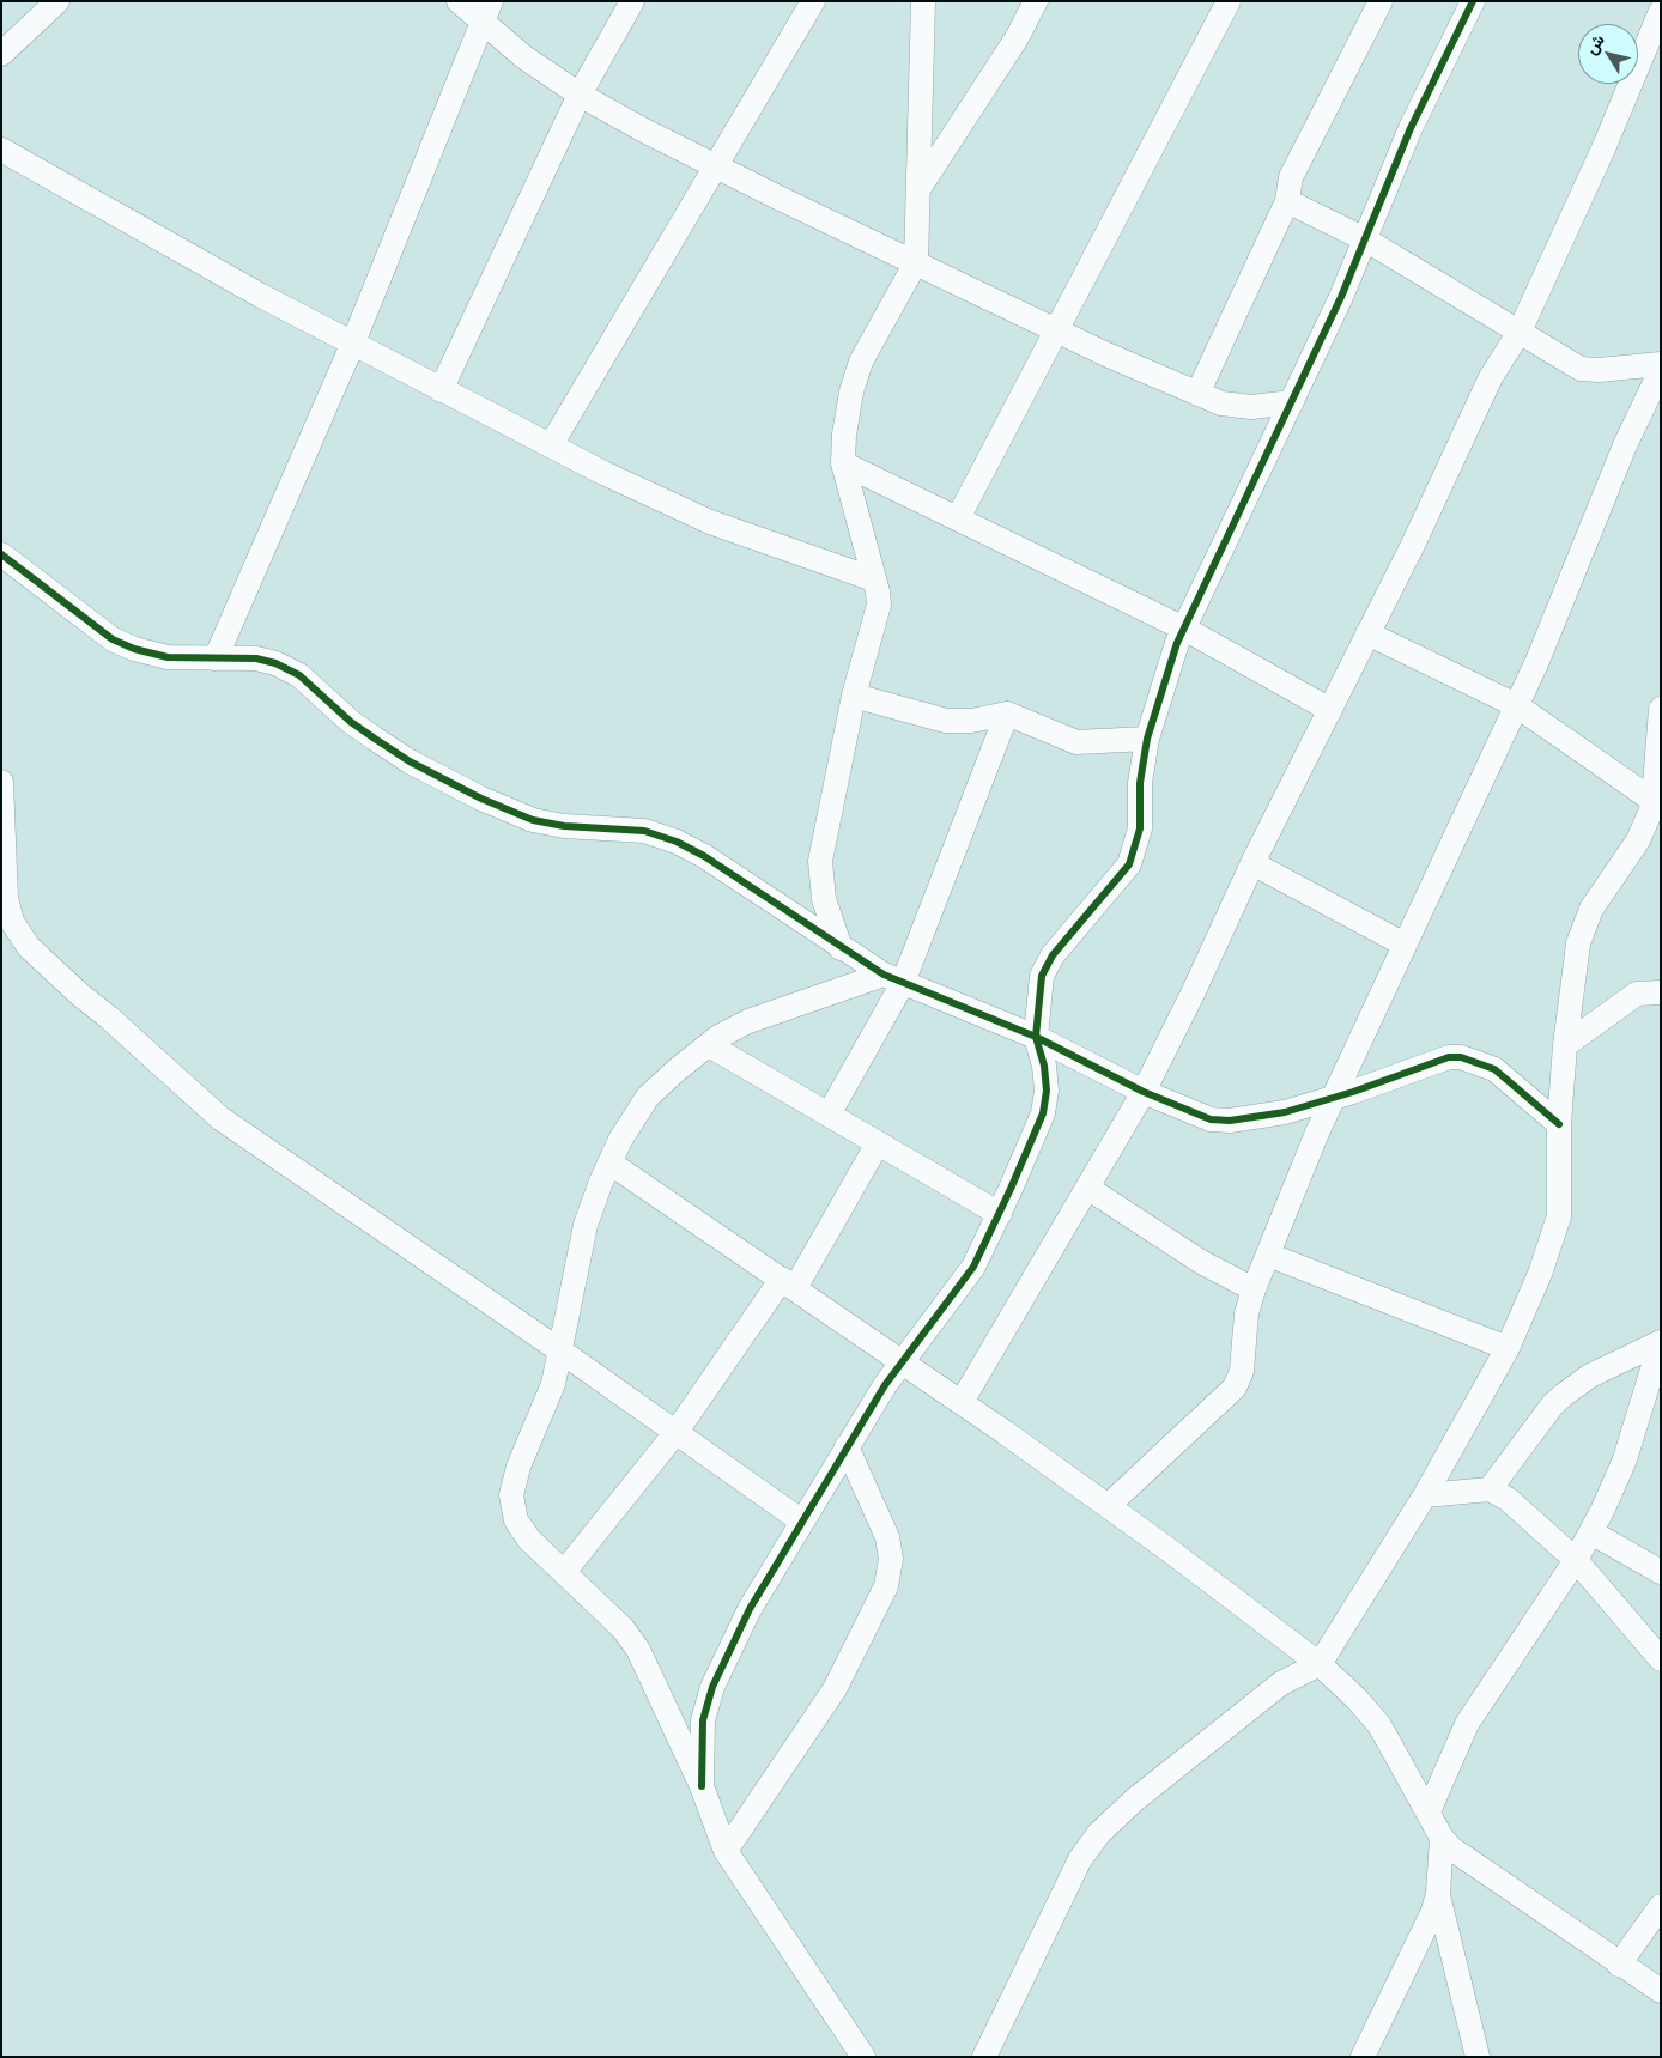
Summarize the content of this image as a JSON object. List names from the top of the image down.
{
  "north": "top left"
}
